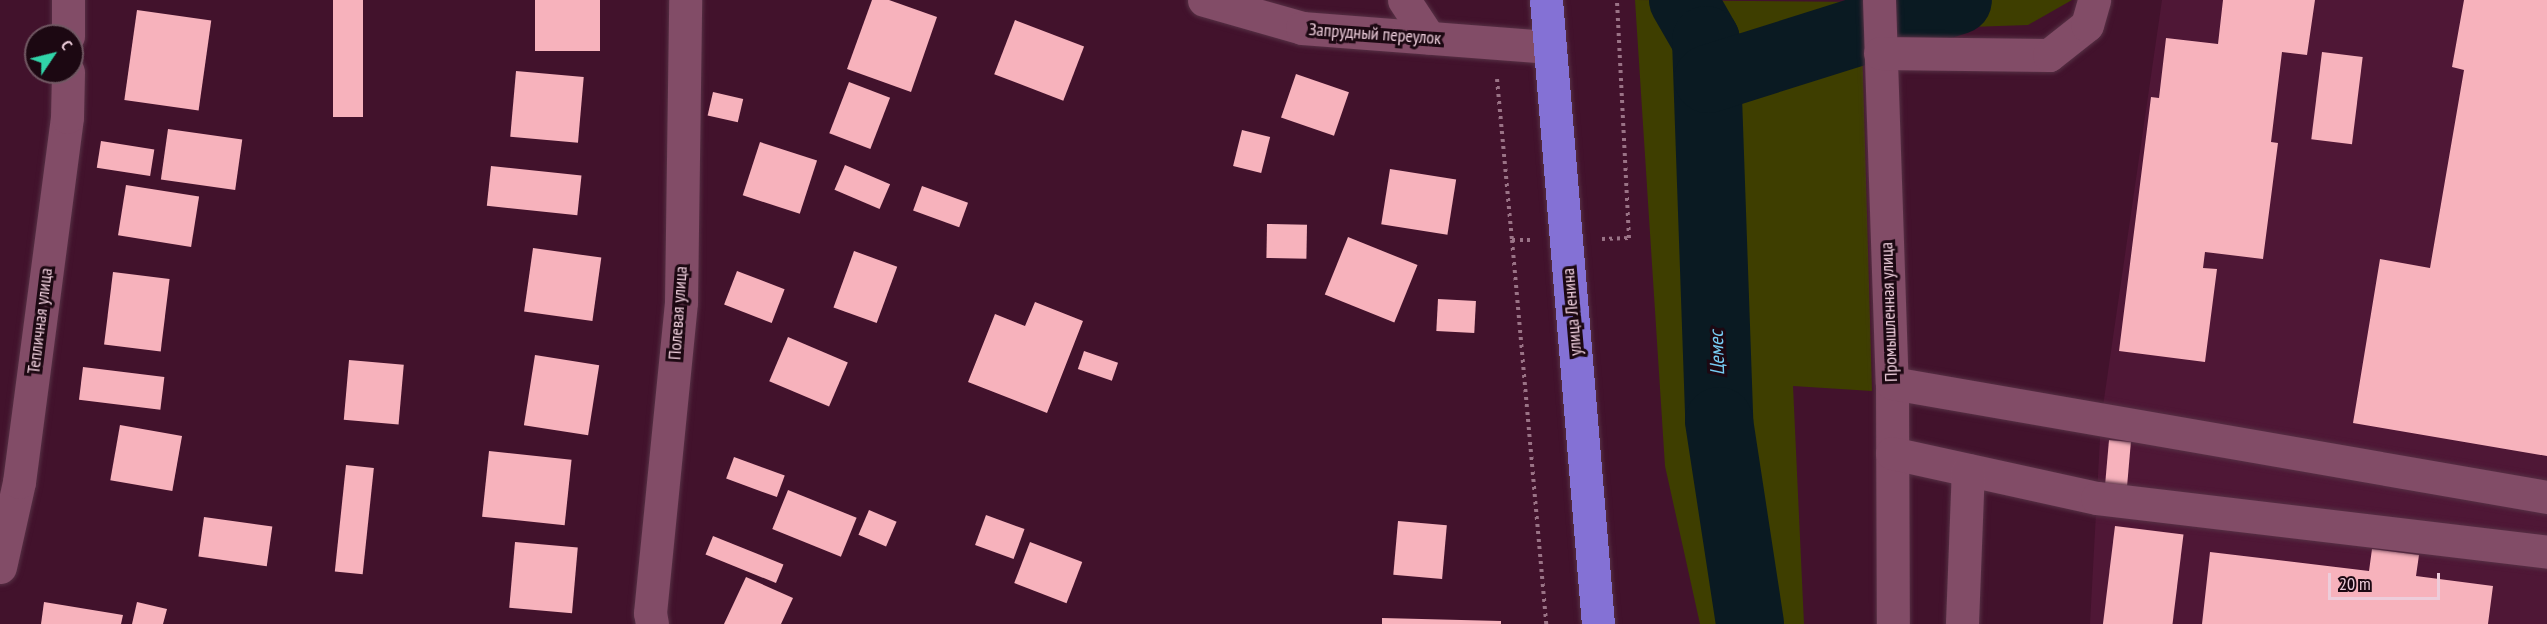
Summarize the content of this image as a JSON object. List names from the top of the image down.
{
  "streets": {
    "highway": ["улица Ленина"],
    "street": [
      "Запрудный переулок",
      "Промышленная улица",
      "Полевая улица",
      "Тепличная улица"
    ]
  },
  "crossings": [
    ["Запрудный переулок", "улица Ленина"]
  ],
  "water": ["Цемес"],
  "scale_bar": "20 m",
  "north": "top right"
}
